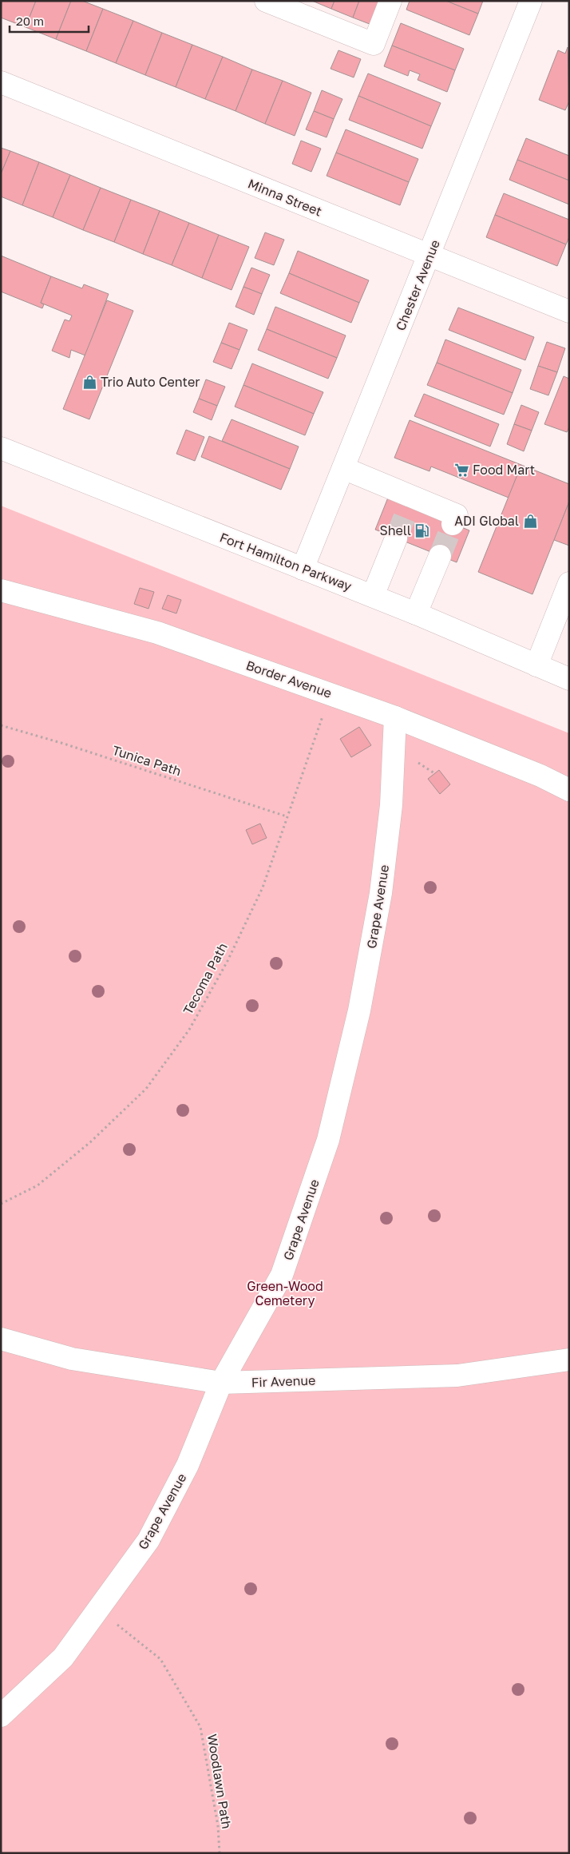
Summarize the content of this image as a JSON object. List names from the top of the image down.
{
  "streets": {
    "street": [
      "Minna Street",
      "Chester Avenue",
      "Fort Hamilton Parkway",
      "Border Avenue",
      "Grape Avenue",
      "Fir Avenue"
    ],
    "path": ["Tunica Path", "Tecoma Path", "Woodlawn Path"]
  },
  "crossings": [
    ["Minna Street", "Chester Avenue"],
    ["Chester Avenue", "Fort Hamilton Parkway"],
    ["Border Avenue", "Grape Avenue"],
    ["Border Avenue", "Tecoma Path"],
    ["Tunica Path", "Tecoma Path"],
    ["Grape Avenue", "Fir Avenue"],
    ["Grape Avenue", "Woodlawn Path"]
  ],
  "parks": ["Green-Wood Cemetery"],
  "places": {
    "shop": ["Trio Auto Center", "ADI Global"],
    "supermarket": ["Food Mart"],
    "fuel station": ["Shell"]
  },
  "scale_bar": "20 m"
}
